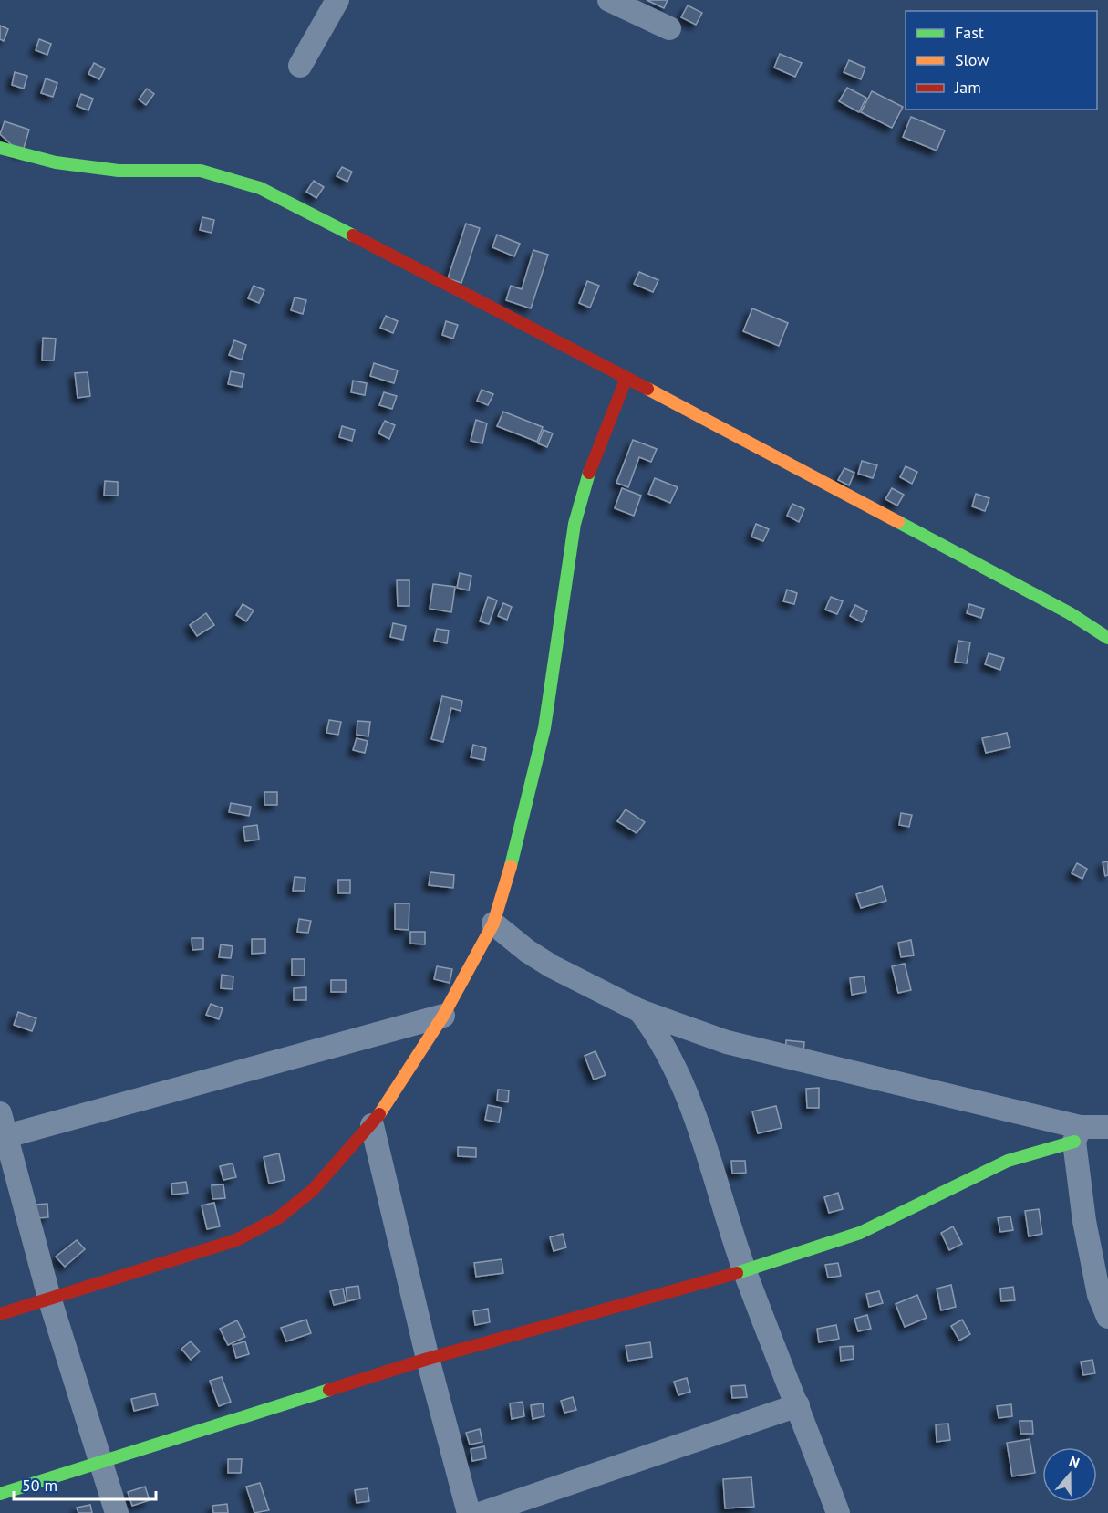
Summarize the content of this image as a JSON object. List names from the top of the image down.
{
  "legend": ["Fast", "Slow", "Jam"],
  "scale_bar": "50 m",
  "north": "top"
}
